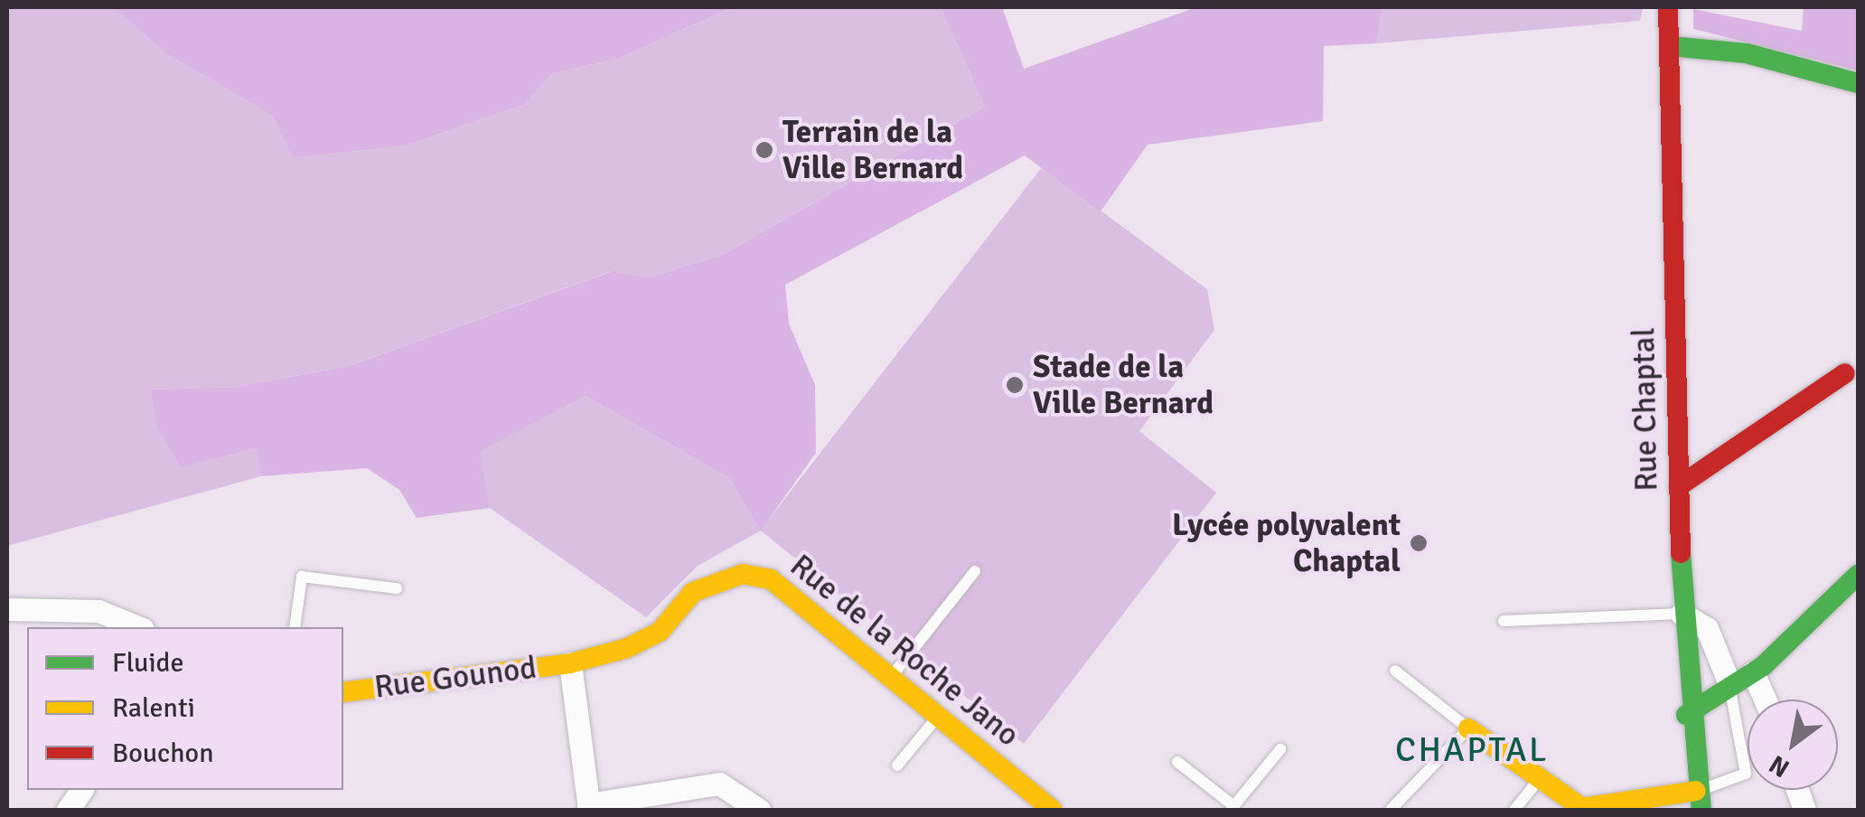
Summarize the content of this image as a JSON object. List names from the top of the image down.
{
  "streets": {
    "street": ["Rue Chaptal", "Rue de la Roche Jano", "Rue Gounod"]
  },
  "crossings": [
    ["Rue de la Roche Jano", "Rue Gounod"]
  ],
  "districts": ["CHAPTAL"],
  "places": ["Terrain de la Ville Bernard", "Stade de la Ville Bernard", "Lycée polyvalent Chaptal"],
  "legend": ["Fluide", "Ralenti", "Bouchon"],
  "north": "bottom left"
}
